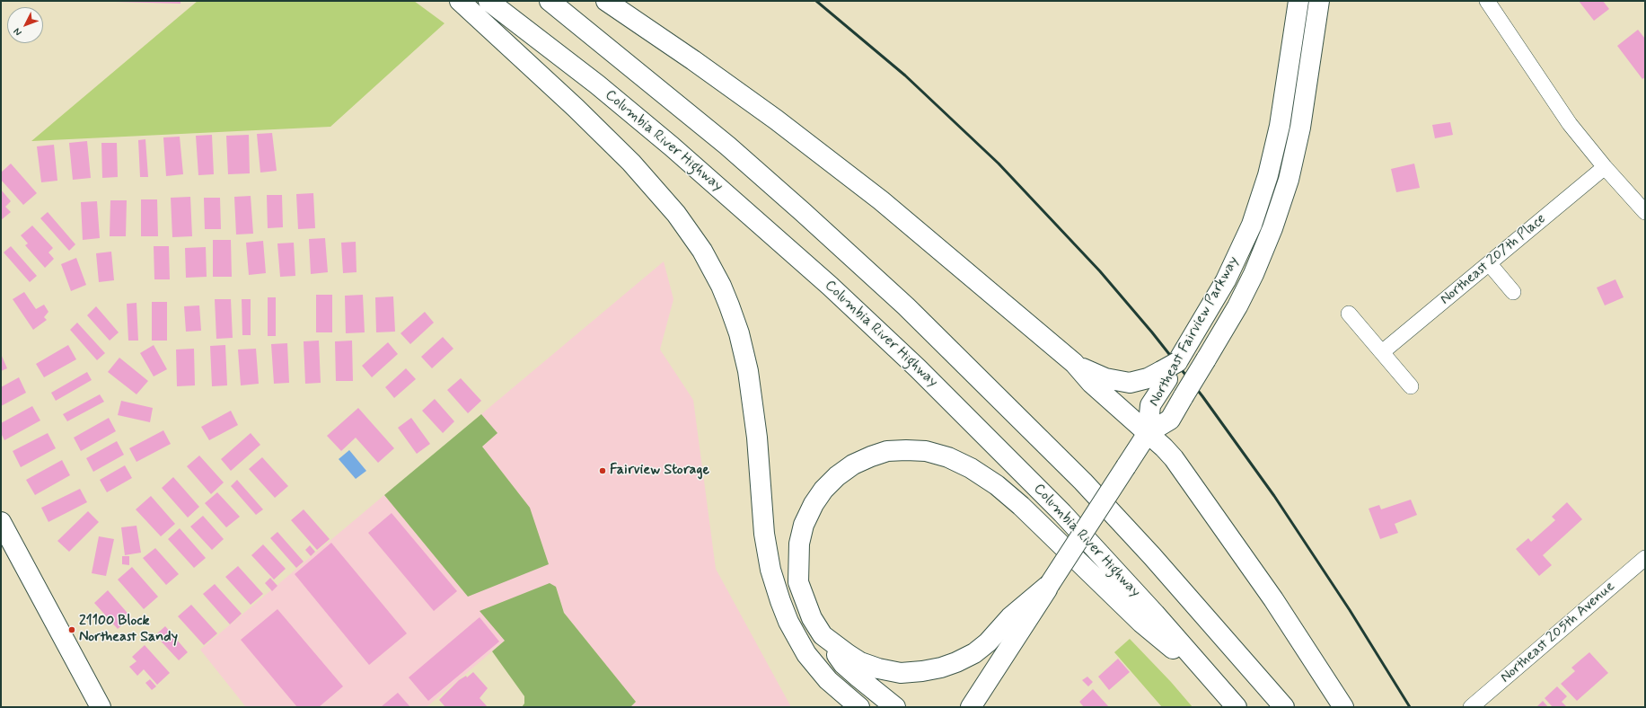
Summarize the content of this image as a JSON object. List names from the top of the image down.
{
  "streets": {
    "main road": ["Columbia River Highway", "Northeast Fairview Parkway"],
    "street": ["Northeast 207th Place", "Northeast 205th Avenue"]
  },
  "places": ["Fairview Storage", "21100 Block Northeast Sandy"],
  "north": "bottom left"
}
